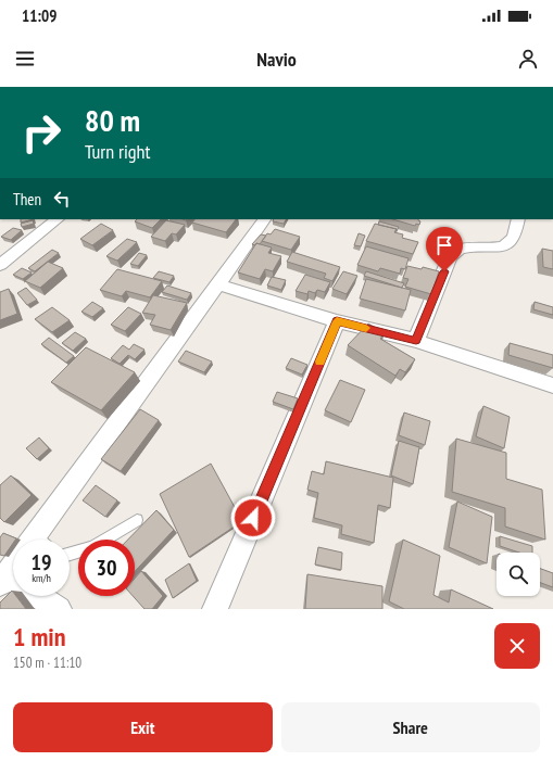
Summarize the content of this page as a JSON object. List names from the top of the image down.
{
  "page": {
    "status": "11:09",
    "header": "Navio",
    "turn": ["80 m", "Turn right"],
    "then": "Then",
    "speed": "19 km/h",
    "limit": "30",
    "heading": ["1 min", "150 m · 11:10"],
    "buttons": ["Exit", "Share"]
  }
}
